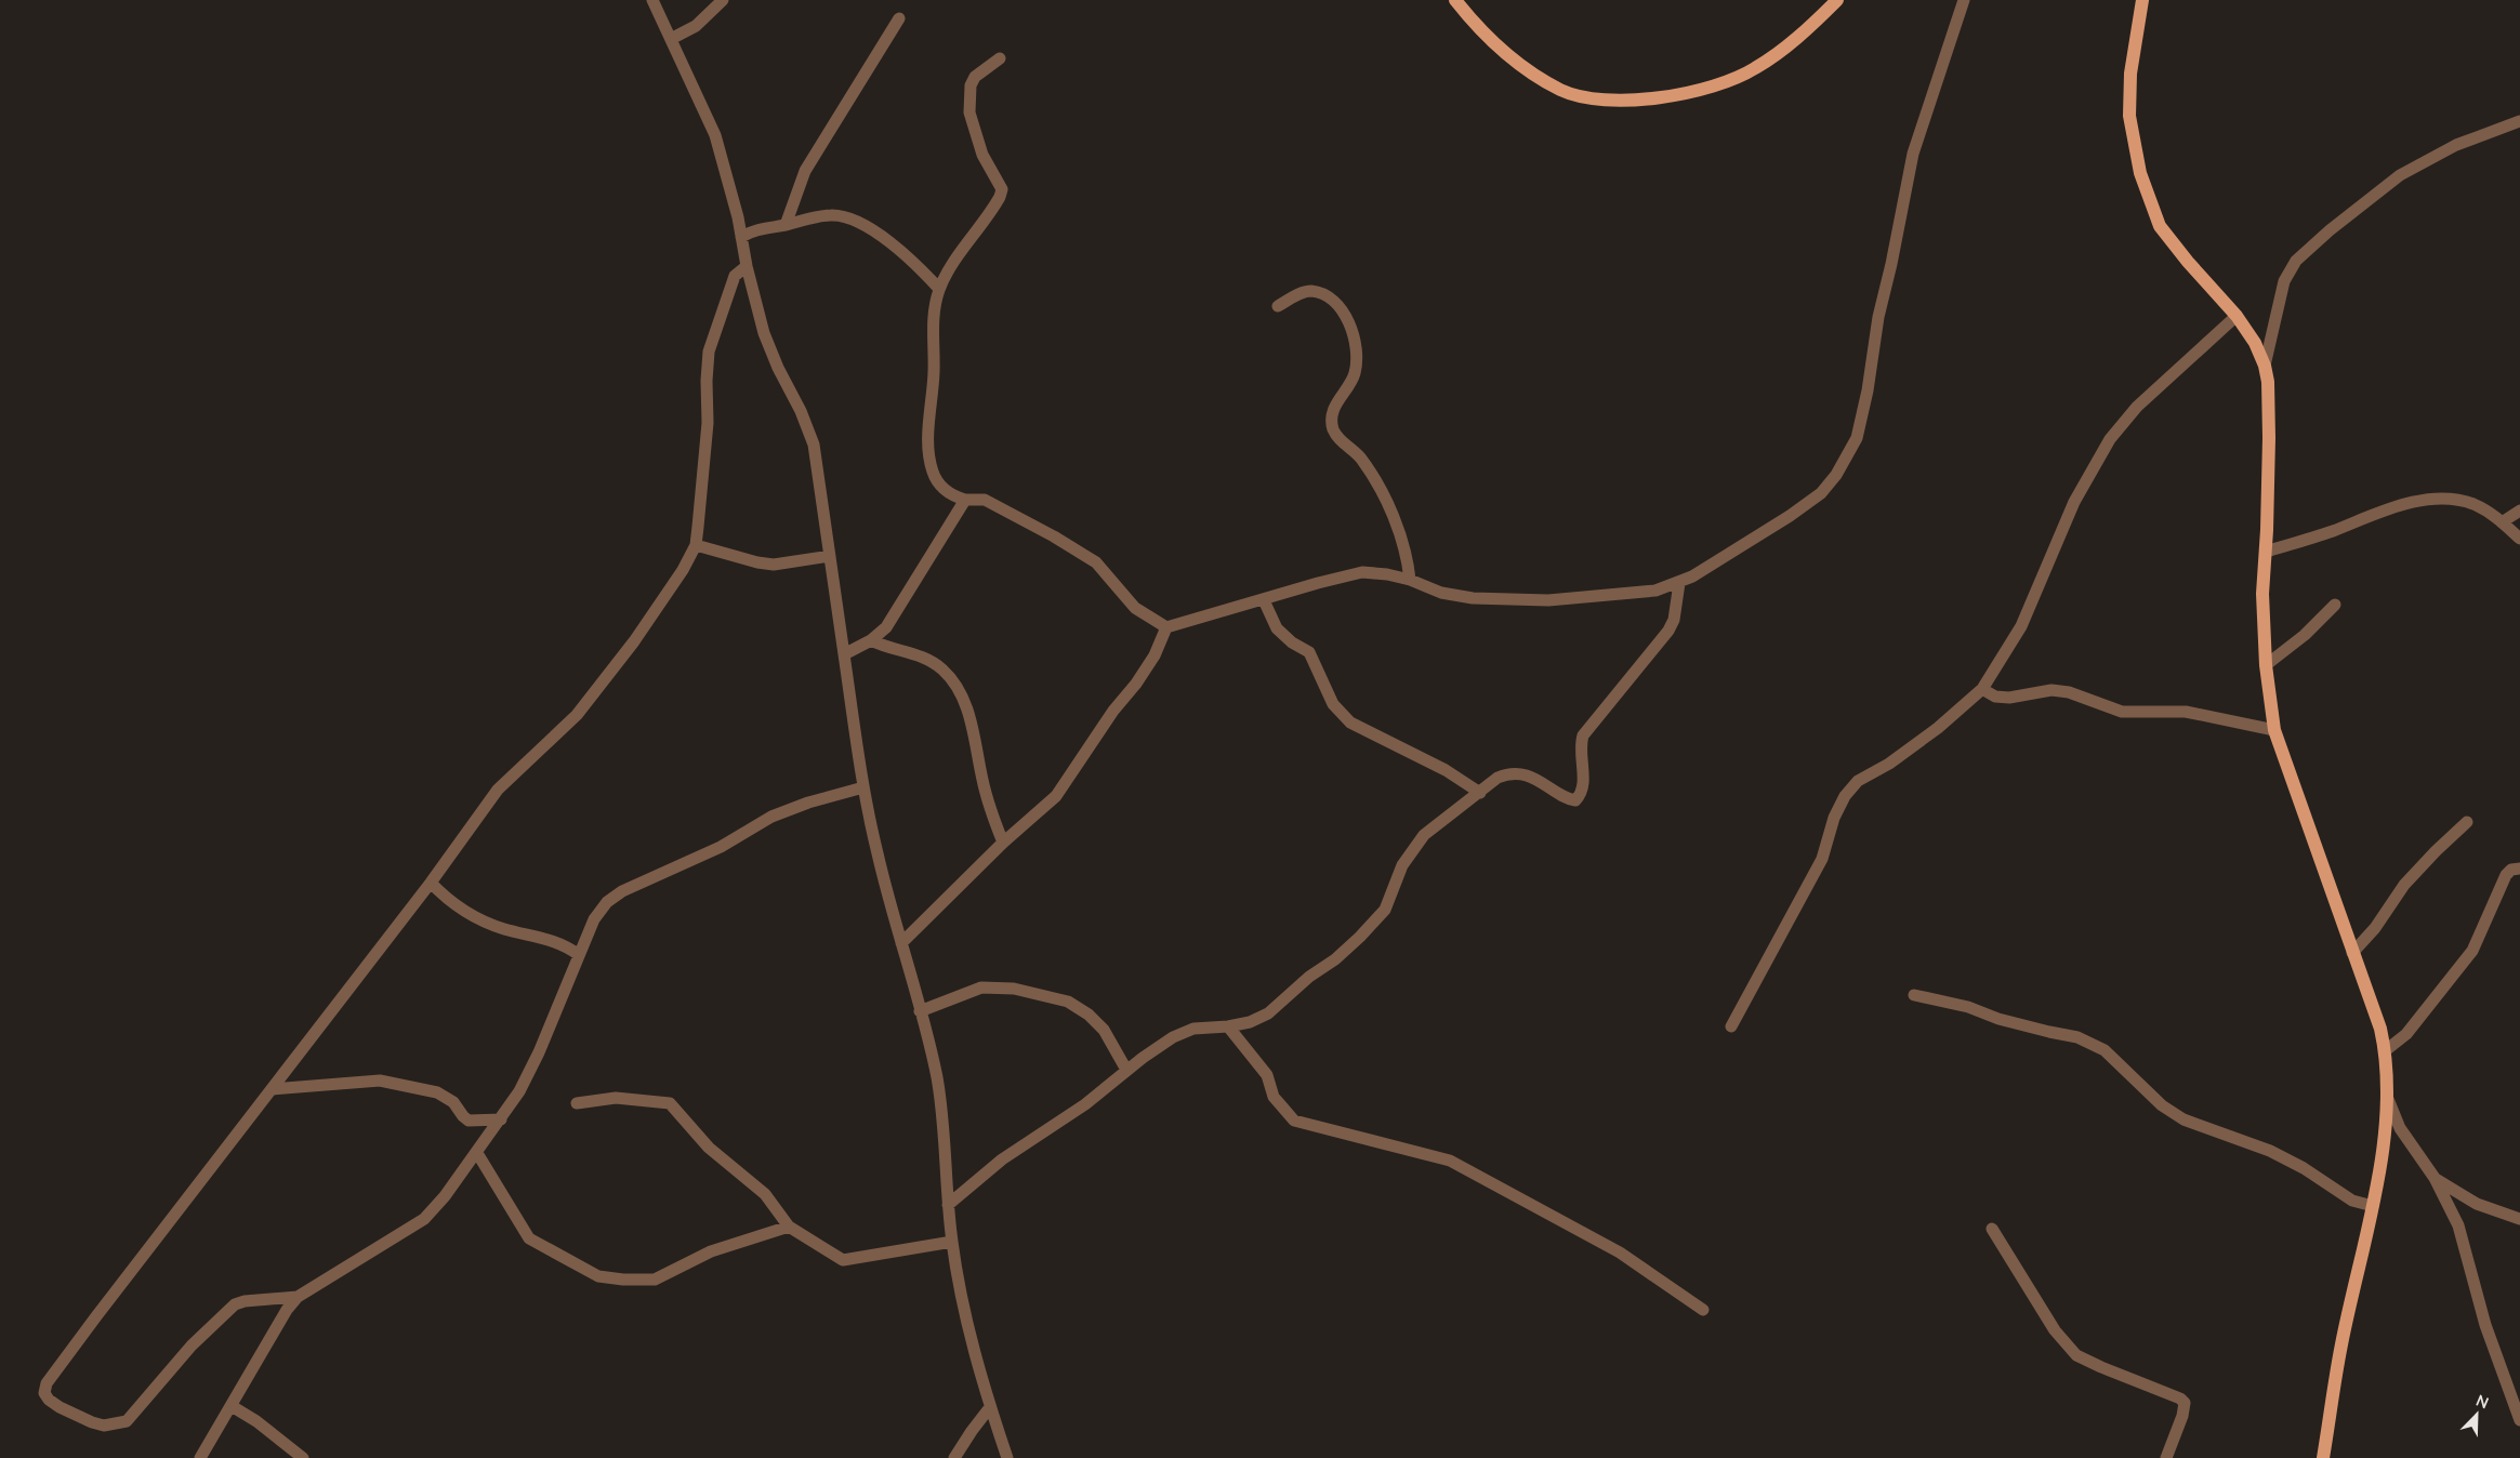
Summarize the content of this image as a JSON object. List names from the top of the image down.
{
  "north": "top right"
}
